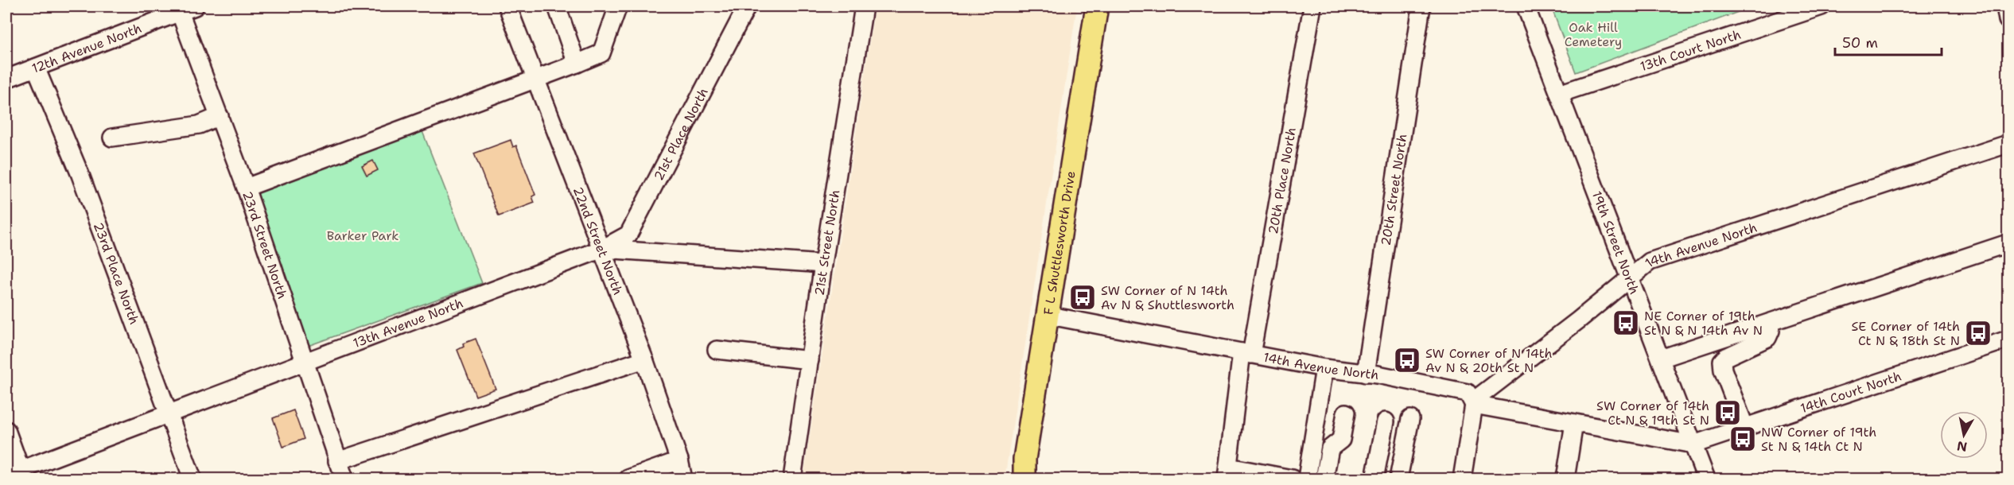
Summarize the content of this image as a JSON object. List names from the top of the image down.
{
  "streets": {
    "main road": ["F L Shuttlesworth Drive"],
    "street": [
      "12th Avenue North",
      "13th Court North",
      "21st Place North",
      "20th Place North",
      "20th Street North",
      "22nd Street North",
      "21st Street North",
      "19th Street North",
      "23rd Street North",
      "14th Avenue North",
      "23rd Place North",
      "13th Avenue North",
      "14th Court North"
    ]
  },
  "crossings": [
    ["12th Avenue North", "23rd Street North"],
    ["12th Avenue North", "23rd Place North"],
    ["13th Court North", "19th Street North"],
    ["21st Place North", "22nd Street North"],
    ["21st Place North", "13th Avenue North"],
    ["20th Place North", "14th Avenue North"],
    ["20th Street North", "14th Avenue North"],
    ["22nd Street North", "13th Avenue North"],
    ["21st Street North", "13th Avenue North"],
    ["F L Shuttlesworth Drive", "14th Avenue North"],
    ["19th Street North", "14th Avenue North"],
    ["19th Street North", "14th Court North"],
    ["23rd Street North", "13th Avenue North"],
    ["23rd Place North", "13th Avenue North"]
  ],
  "parks": ["Oak Hill Cemetery", "Barker Park"],
  "places": {
    "bus stop": [
      "SW Corner of N 14th Av N & Shuttlesworth",
      "NE Corner of 19th St N & N 14th Av N",
      "SE Corner of 14th Ct N & 18th St N",
      "SW Corner of N 14th Av N & 20th St N",
      "SW Corner of 14th Ct N & 19th St N",
      "NW Corner of 19th St N & 14th Ct N"
    ]
  },
  "scale_bar": "50 m",
  "north": "bottom"
}
